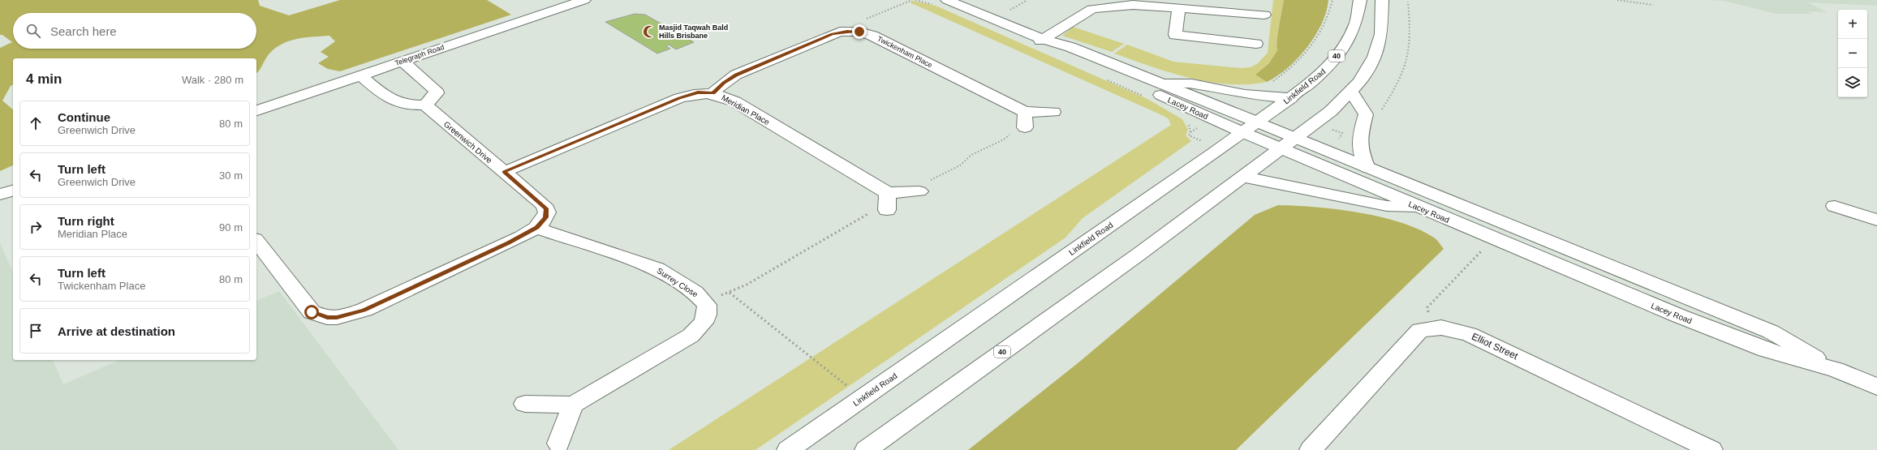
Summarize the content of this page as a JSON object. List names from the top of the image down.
{
  "streets": {
    "street": [
      "Twickenham Place",
      "Telegraph Road",
      "40",
      "Linkfield Road",
      "Lacey Road",
      "Meridian Place",
      "Greenwich Drive",
      "Surrey Close",
      "Elliot Street"
    ]
  },
  "crossings": [
    ["Twickenham Place", "Meridian Place"],
    ["40", "Lacey Road"],
    ["Linkfield Road", "Lacey Road"],
    ["Meridian Place", "Greenwich Drive"],
    ["Greenwich Drive", "Surrey Close"]
  ],
  "places": {
    "mosque": ["Masjid Taqwah Bald Hills Brisbane"]
  },
  "page": {
    "map_buttons": ["+", "−"],
    "search": "Search here",
    "heading": ["4 min", "Walk · 280 m"],
    "list": [
      ["Continue", "Greenwich Drive", "80 m"],
      ["Turn left", "Greenwich Drive", "30 m"],
      ["Turn right", "Meridian Place", "90 m"],
      ["Turn left", "Twickenham Place", "80 m"],
      "Arrive at destination"
    ]
  }
}
